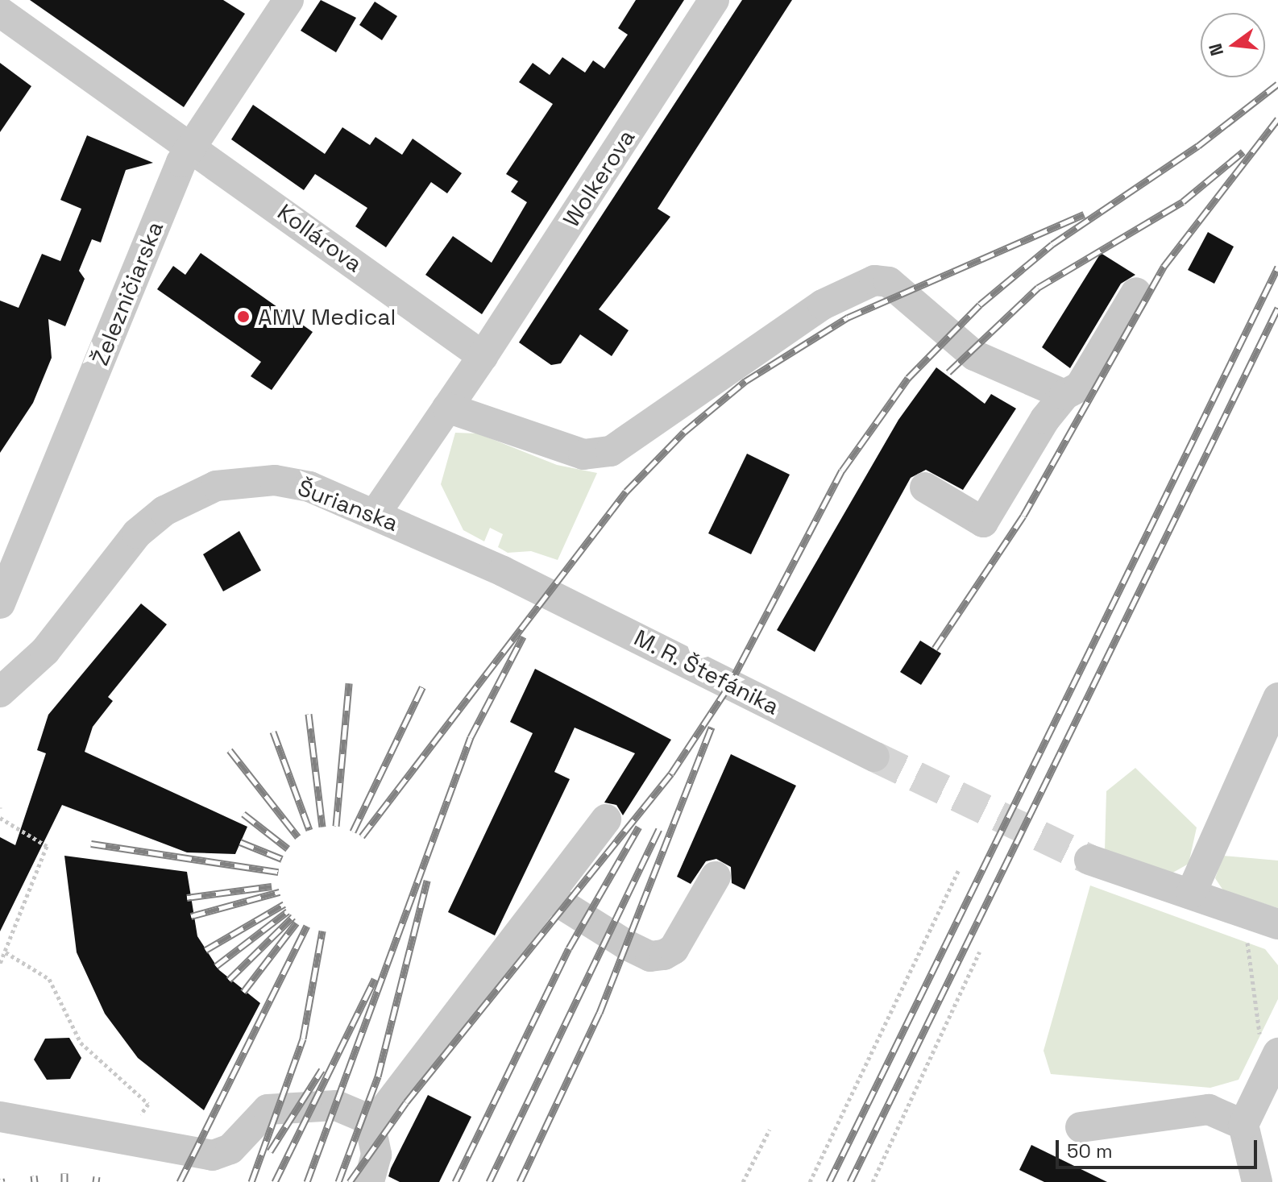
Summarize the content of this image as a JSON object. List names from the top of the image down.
{
  "streets": {
    "street": [
      "Wolkerova",
      "Kollárova",
      "Železničiarska",
      "Šurianska",
      "M. R. Štefánika"
    ]
  },
  "crossings": [
    ["Wolkerova", "Kollárova"],
    ["Kollárova", "Železničiarska"],
    ["Šurianska", "M. R. Štefánika"]
  ],
  "places": ["AMV Medical"],
  "scale_bar": "50 m",
  "north": "left"
}
